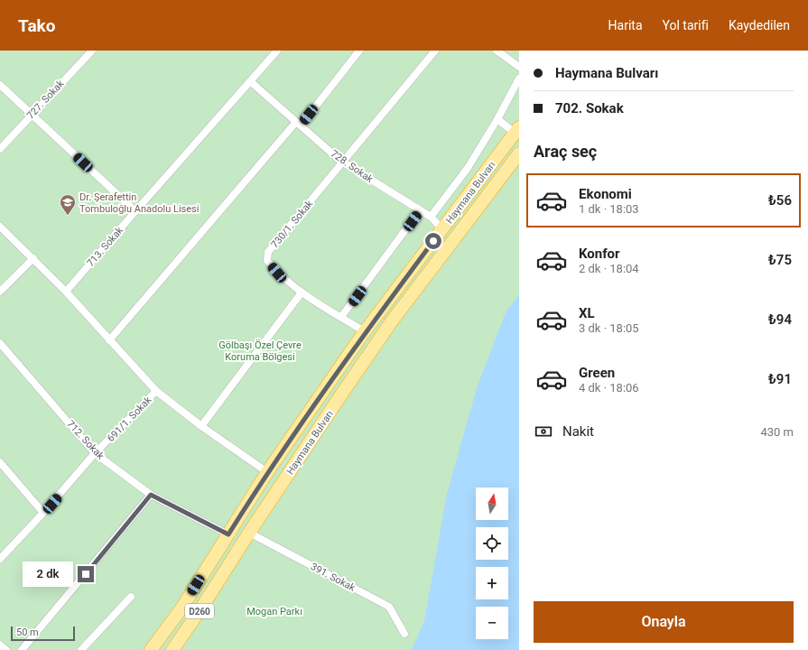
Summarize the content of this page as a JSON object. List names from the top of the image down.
{
  "streets": {
    "highway": ["Haymana Bulvarı", "D260"],
    "street": [
      "727. Sokak",
      "728. Sokak",
      "730/1. Sokak",
      "713. Sokak",
      "691/1. Sokak",
      "712. Sokak",
      "391. Sokak"
    ]
  },
  "crossings": [
    ["728. Sokak", "Haymana Bulvarı"],
    ["728. Sokak", "730/1. Sokak"],
    ["728. Sokak", "713. Sokak"],
    ["Haymana Bulvarı", "730/1. Sokak"],
    ["Haymana Bulvarı", "712. Sokak"],
    ["Haymana Bulvarı", "391. Sokak"],
    ["691/1. Sokak", "712. Sokak"]
  ],
  "parks": ["Gölbaşı Özel Çevre Koruma Bölgesi", "Mogan Parkı"],
  "places": {
    "school or university": ["Dr. Şerafettin Tombuloğlu Anadolu Lisesi"]
  },
  "scale_bar": "50 m",
  "north": "top",
  "page": {
    "header": "Tako",
    "nav": ["Harita", "Yol tarifi", "Kaydedilen"],
    "banner": ["Haymana Bulvarı", "702. Sokak"],
    "heading": "Araç seç",
    "list": [
      {
        "name": "Ekonomi",
        "note": "1 dk · 18:03",
        "value": "₺56"
      },
      {
        "name": "Konfor",
        "note": "2 dk · 18:04",
        "value": "₺75"
      },
      {
        "name": "XL",
        "note": "3 dk · 18:05",
        "value": "₺94"
      },
      {
        "name": "Green",
        "note": "4 dk · 18:06",
        "value": "₺91"
      }
    ],
    "pay": ["Nakit", "430 m"],
    "map_buttons": ["+", "−"],
    "bubble": "2 dk",
    "buttons": "Onayla",
    "scale": "50 m"
  }
}
